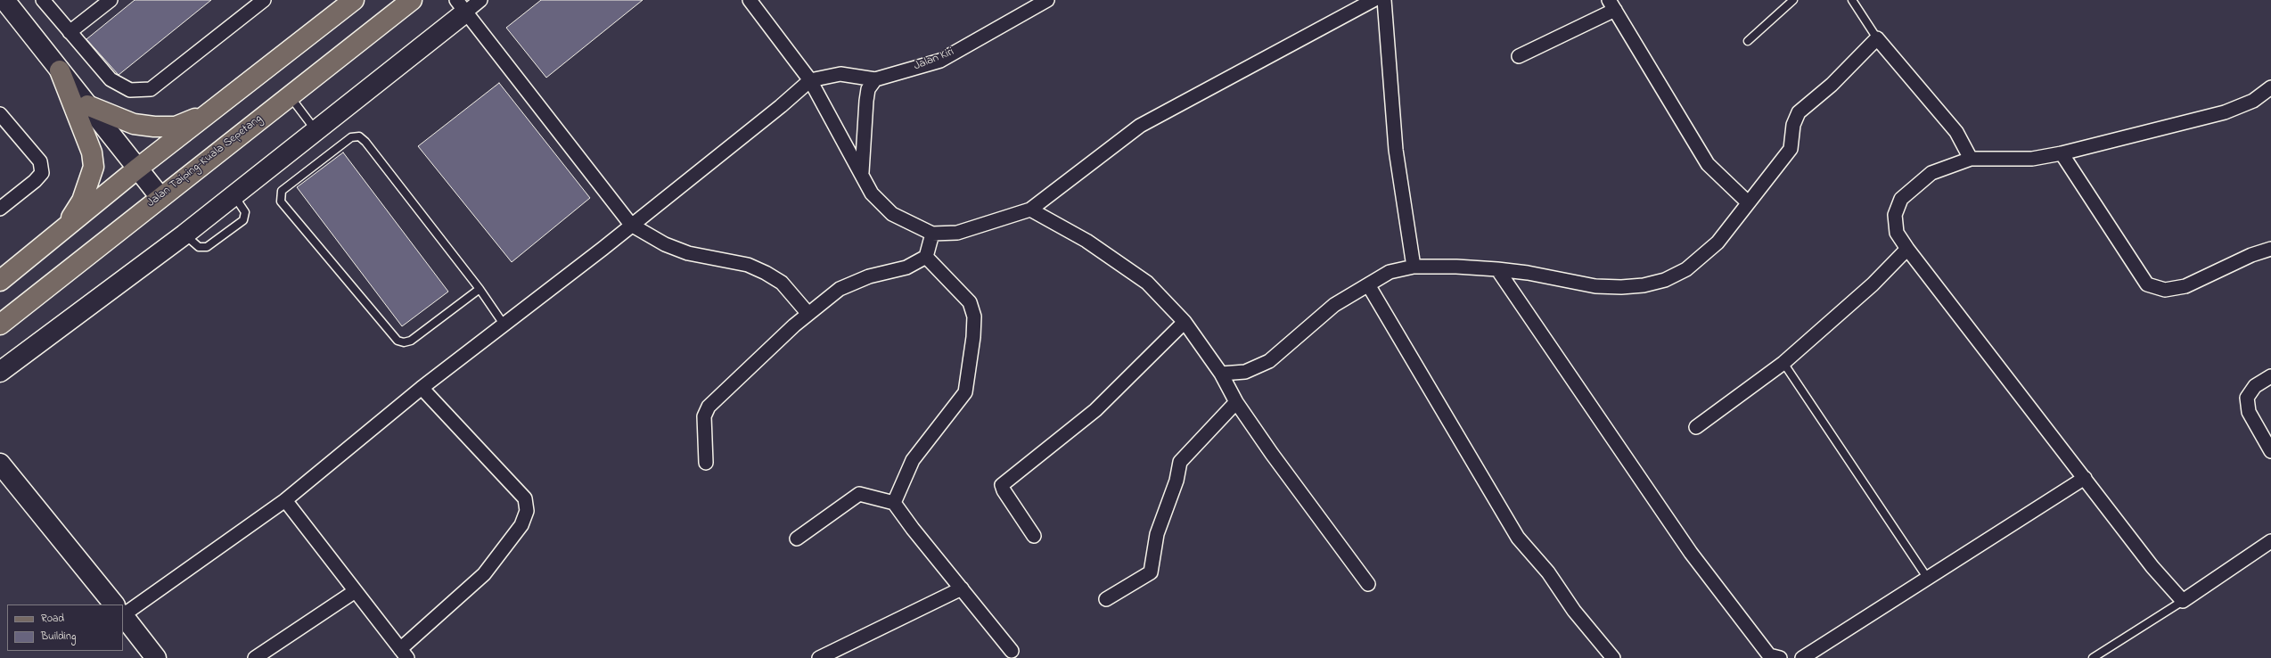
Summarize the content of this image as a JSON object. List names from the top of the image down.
{
  "streets": {
    "main road": ["Jalan Taiping-Kuala Sepetang"],
    "street": ["Jalan Kiri"]
  },
  "legend": ["Road", "Building"]
}
